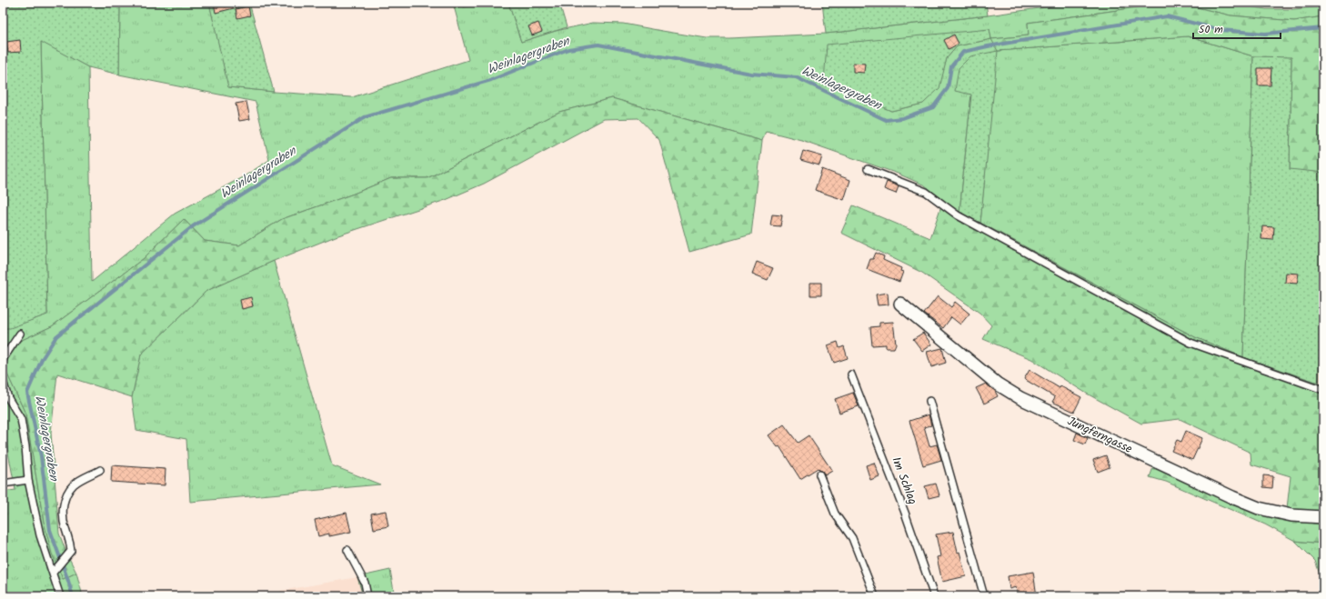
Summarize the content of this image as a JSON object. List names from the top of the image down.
{
  "streets": {
    "street": ["Jungferngasse"],
    "lane": ["Im Schlag"]
  },
  "water": ["Weinlagergraben"],
  "scale_bar": "50 m"
}
